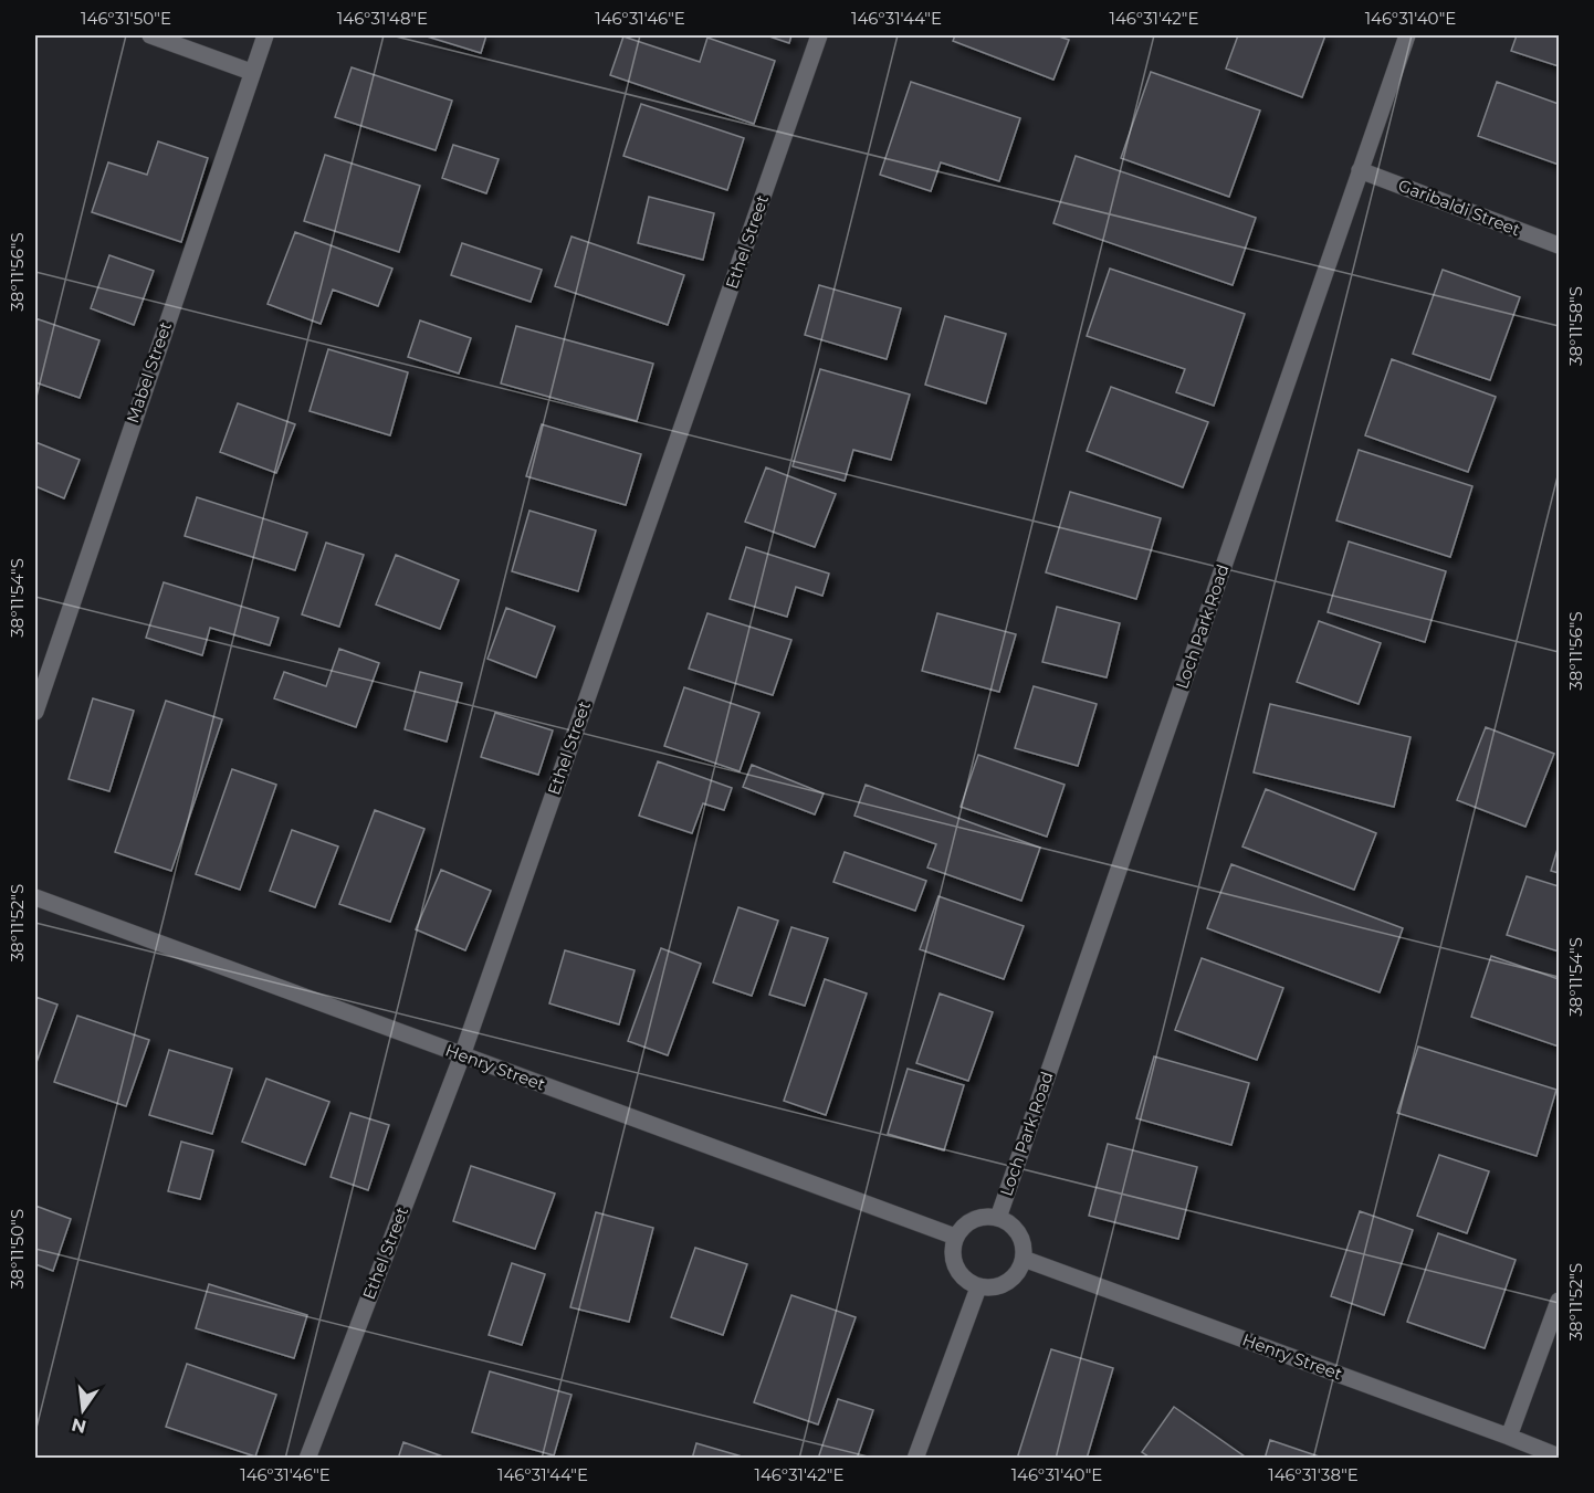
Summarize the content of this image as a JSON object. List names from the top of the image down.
{
  "streets": {
    "street": [
      "Garibaldi Street",
      "Ethel Street",
      "Mabel Street",
      "Loch Park Road",
      "Henry Street"
    ]
  },
  "crossings": [
    ["Garibaldi Street", "Loch Park Road"],
    ["Ethel Street", "Henry Street"],
    ["Loch Park Road", "Henry Street"]
  ],
  "north": "bottom",
  "coordinates": [
    "146°31'50\"E",
    "146°31'48\"E",
    "146°31'46\"E",
    "146°31'44\"E",
    "146°31'42\"E",
    "146°31'40\"E",
    "38°11'56\"S",
    "38°11'58\"S",
    "38°11'54\"S",
    "38°11'52\"S",
    "38°11'50\"S",
    "146°31'38\"E"
  ]
}
